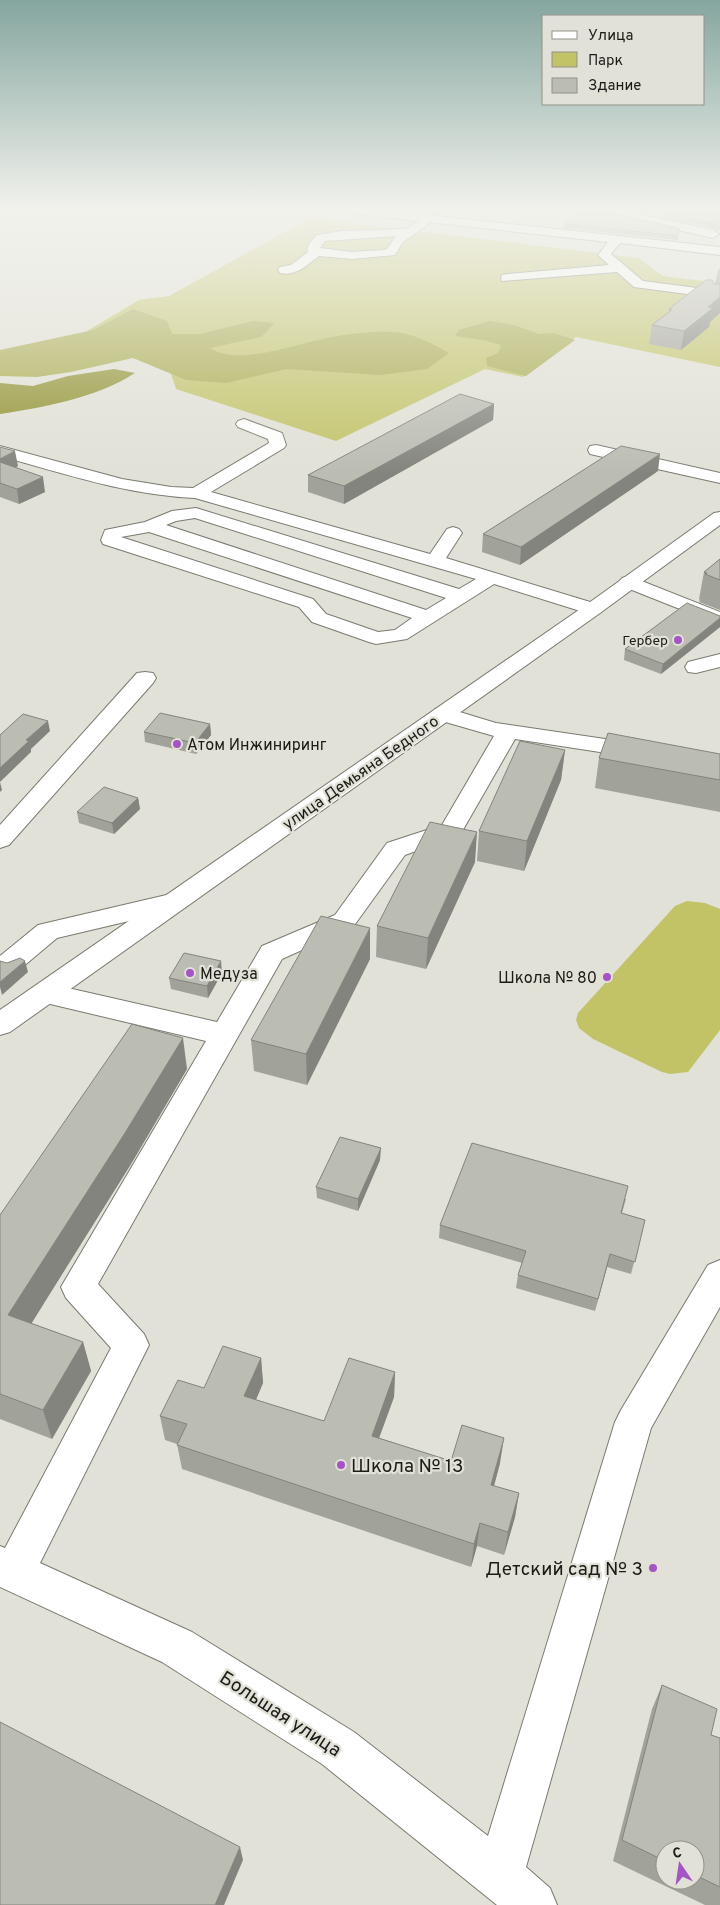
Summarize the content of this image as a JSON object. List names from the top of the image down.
{
  "streets": {
    "main road": ["улица Демьяна Бедного", "Большая улица"]
  },
  "places": [
    "Гербер",
    "Атом Инжиниринг",
    "Медуза",
    "Школа № 80",
    "Школа № 13",
    "Детский сад № 3"
  ],
  "legend": ["Улица", "Парк", "Здание"],
  "north": "top"
}
